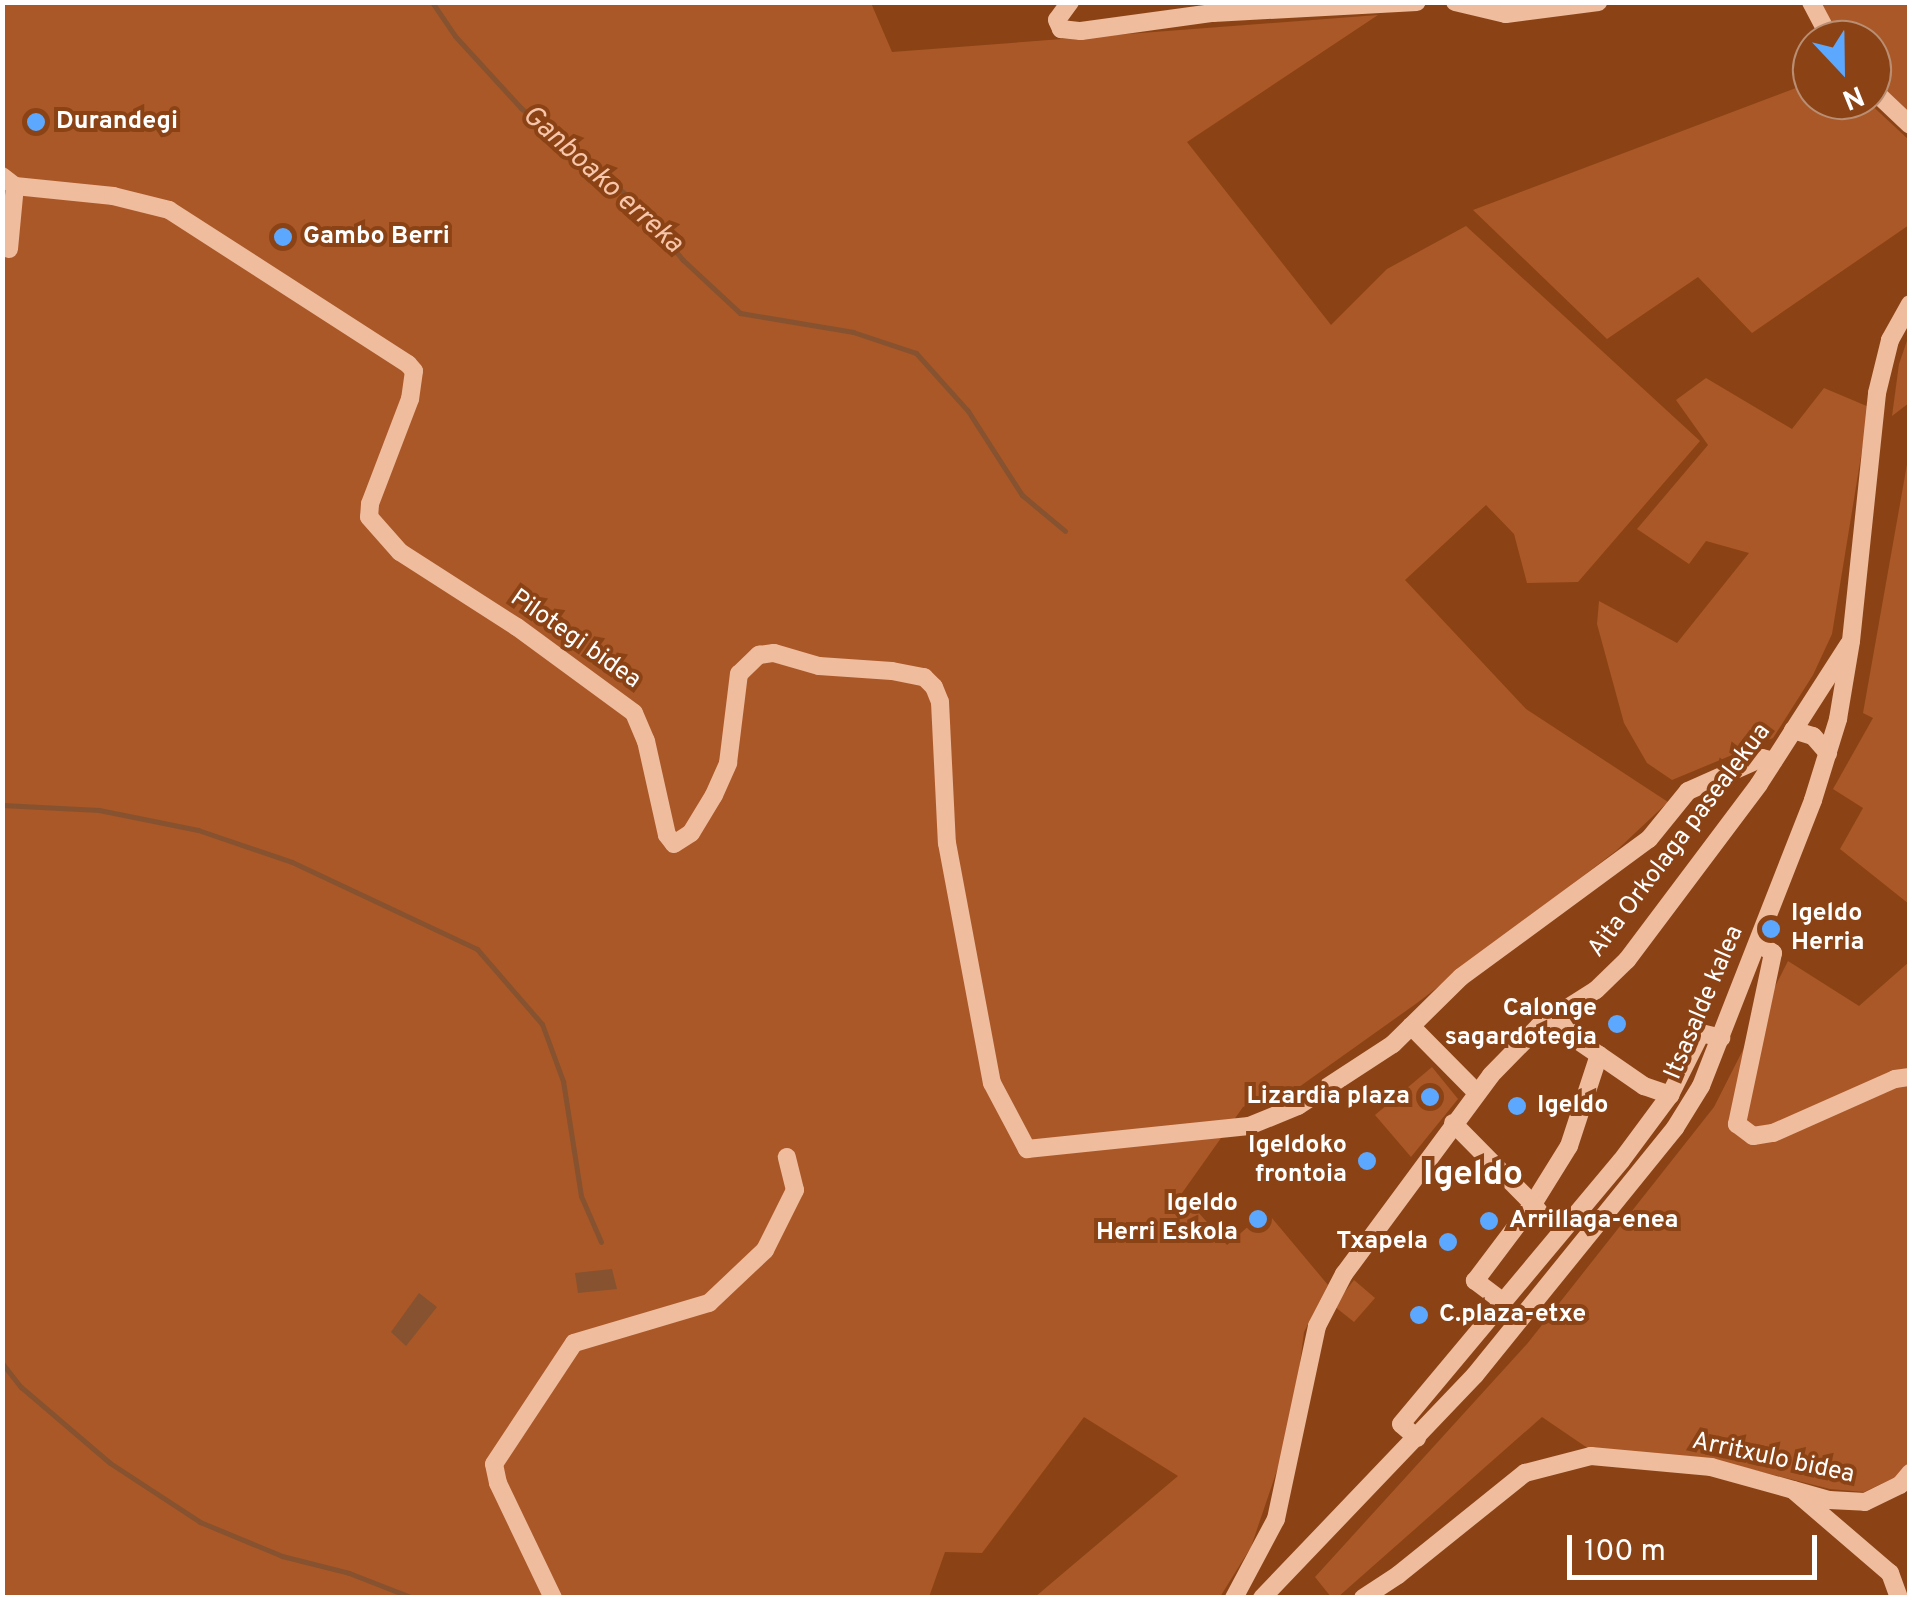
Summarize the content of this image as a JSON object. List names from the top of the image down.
{
  "streets": {
    "street": [
      "Pilotegi bidea",
      "Aita Orkolaga pasealekua",
      "Itsasalde kalea",
      "Arritxulo bidea"
    ]
  },
  "crossings": [
    ["Aita Orkolaga pasealekua", "Itsasalde kalea"]
  ],
  "districts": ["Igeldo"],
  "water": ["Ganboako erreka"],
  "places": [
    "Durandegi",
    "Gambo Berri",
    "Igeldo Herria",
    "Calonge sagardotegia",
    "Lizardia plaza",
    "Igeldo",
    "Igeldoko frontoia",
    "Igeldo Herri Eskola",
    "Arrillaga-enea",
    "Txapela",
    "C.plaza-etxe"
  ],
  "scale_bar": "100 m",
  "north": "bottom"
}
